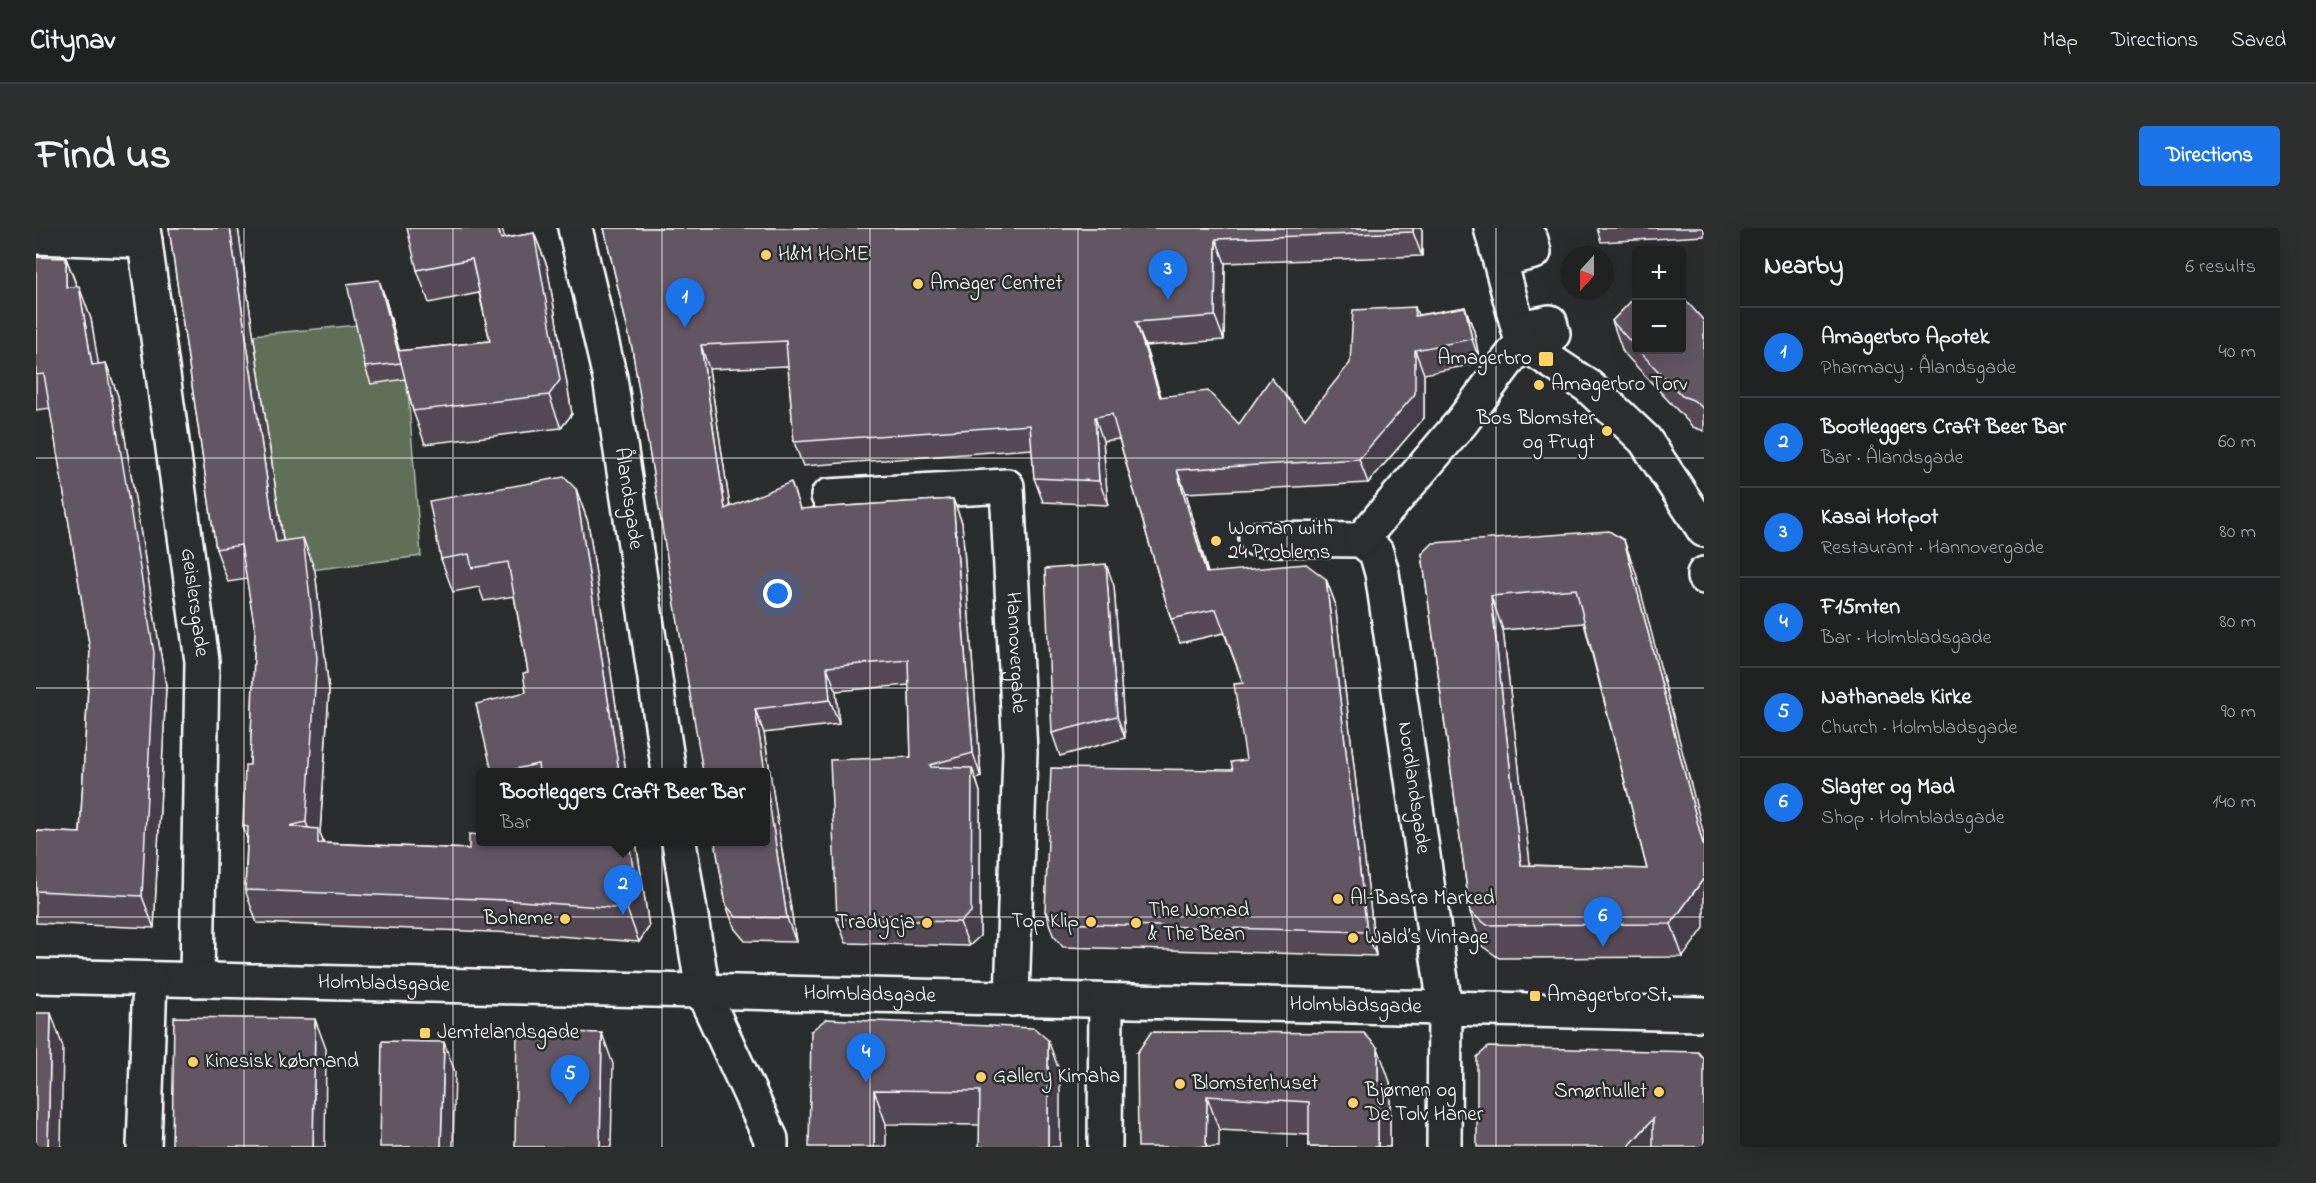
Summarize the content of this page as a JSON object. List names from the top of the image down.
{
  "streets": {
    "street": [
      "Ålandsgade",
      "Geislersgade",
      "Hannovergade",
      "Nordlandsgade",
      "Holmbladsgade"
    ]
  },
  "crossings": [
    ["Geislersgade", "Holmbladsgade"],
    ["Hannovergade", "Holmbladsgade"],
    ["Nordlandsgade", "Holmbladsgade"]
  ],
  "places": {
    "other": [
      "H&M HOME",
      "Amager Centret",
      "Amagerbro Torv",
      "Bos Blomster og Frugt",
      "Woman with 24 Problems",
      "Al-Basra Marked",
      "Boheme",
      "Top Klip",
      "Tradycja",
      "The Nomad & The Bean",
      "Wald’s Vintage",
      "Kinesisk købmand",
      "Gallery Kimaha",
      "Blomsterhuset",
      "Smørhullet",
      "Bjørnen og De Tolv Haner"
    ],
    "transit": ["Amagerbro", "Amagerbro St.", "Jemtelandsgade"]
  },
  "north": "bottom",
  "page": {
    "header": "Citynav",
    "nav": ["Map", "Directions", "Saved"],
    "title": "Find us",
    "buttons": "Directions",
    "heading": ["Nearby", "6 results"],
    "map_buttons": ["+", "−"],
    "pins": [
      "3",
      "1",
      "2",
      "6",
      "4",
      "5"
    ],
    "list": [
      {
        "mark": "1",
        "name": "Amagerbro Apotek",
        "note": "Pharmacy · Ålandsgade",
        "value": "40 m"
      },
      {
        "mark": "2",
        "name": "Bootleggers Craft Beer Bar",
        "note": "Bar · Ålandsgade",
        "value": "60 m"
      },
      {
        "mark": "3",
        "name": "Kasai Hotpot",
        "note": "Restaurant · Hannovergade",
        "value": "80 m"
      },
      {
        "mark": "4",
        "name": "F15mten",
        "note": "Bar · Holmbladsgade",
        "value": "80 m"
      },
      {
        "mark": "5",
        "name": "Nathanaels Kirke",
        "note": "Church · Holmbladsgade",
        "value": "90 m"
      },
      {
        "mark": "6",
        "name": "Slagter og Mad",
        "note": "Shop · Holmbladsgade",
        "value": "140 m"
      }
    ],
    "popup": ["Bootleggers Craft Beer Bar", "Bar"]
  }
}
